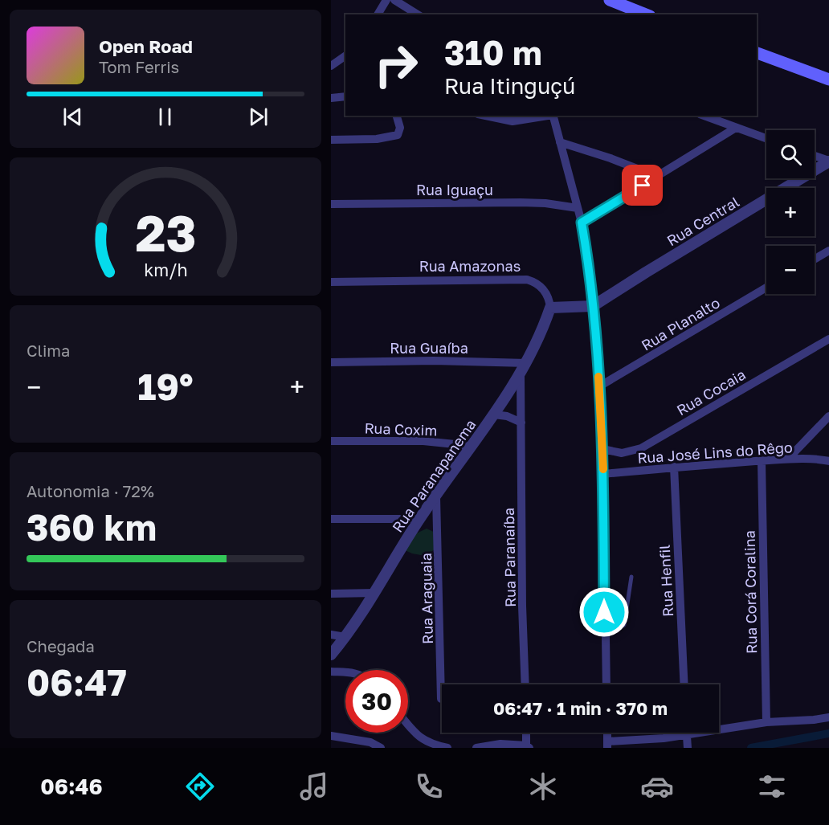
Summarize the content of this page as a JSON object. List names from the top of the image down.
{
  "streets": {
    "street": [
      "Rua Iguaçu",
      "Rua Central",
      "Rua Amazonas",
      "Rua Planalto",
      "Rua Guaíba",
      "Rua Cocaia",
      "Rua Coxim",
      "Rua José Lins do Rêgo",
      "Rua Paranapanema",
      "Rua Paranaíba",
      "Rua Henfil",
      "Rua Corá Coralina",
      "Rua Araguaia"
    ]
  },
  "crossings": [
    ["Rua Amazonas", "Rua Paranapanema"],
    ["Rua Guaíba", "Rua Paranapanema"],
    ["Rua Coxim", "Rua Paranapanema"],
    ["Rua José Lins do Rêgo", "Rua Henfil"],
    ["Rua José Lins do Rêgo", "Rua Corá Coralina"],
    ["Rua Paranapanema", "Rua Paranaíba"],
    ["Rua Paranapanema", "Rua Araguaia"]
  ],
  "page": {
    "turn": ["310 m", "Rua Itinguçú"],
    "song": ["Open Road", "Tom Ferris"],
    "map_buttons": ["+", "−"],
    "tile": [
      "Clima",
      ["Autonomia · 72%", "360 km"],
      ["Chegada", "06:47"]
    ],
    "heat": ["−", "19°", "+"],
    "limit": "30",
    "trip": "06:47 · 1 min · 370 m",
    "tabs": "06:46",
    "gauge": ["23", "km/h"]
  }
}
